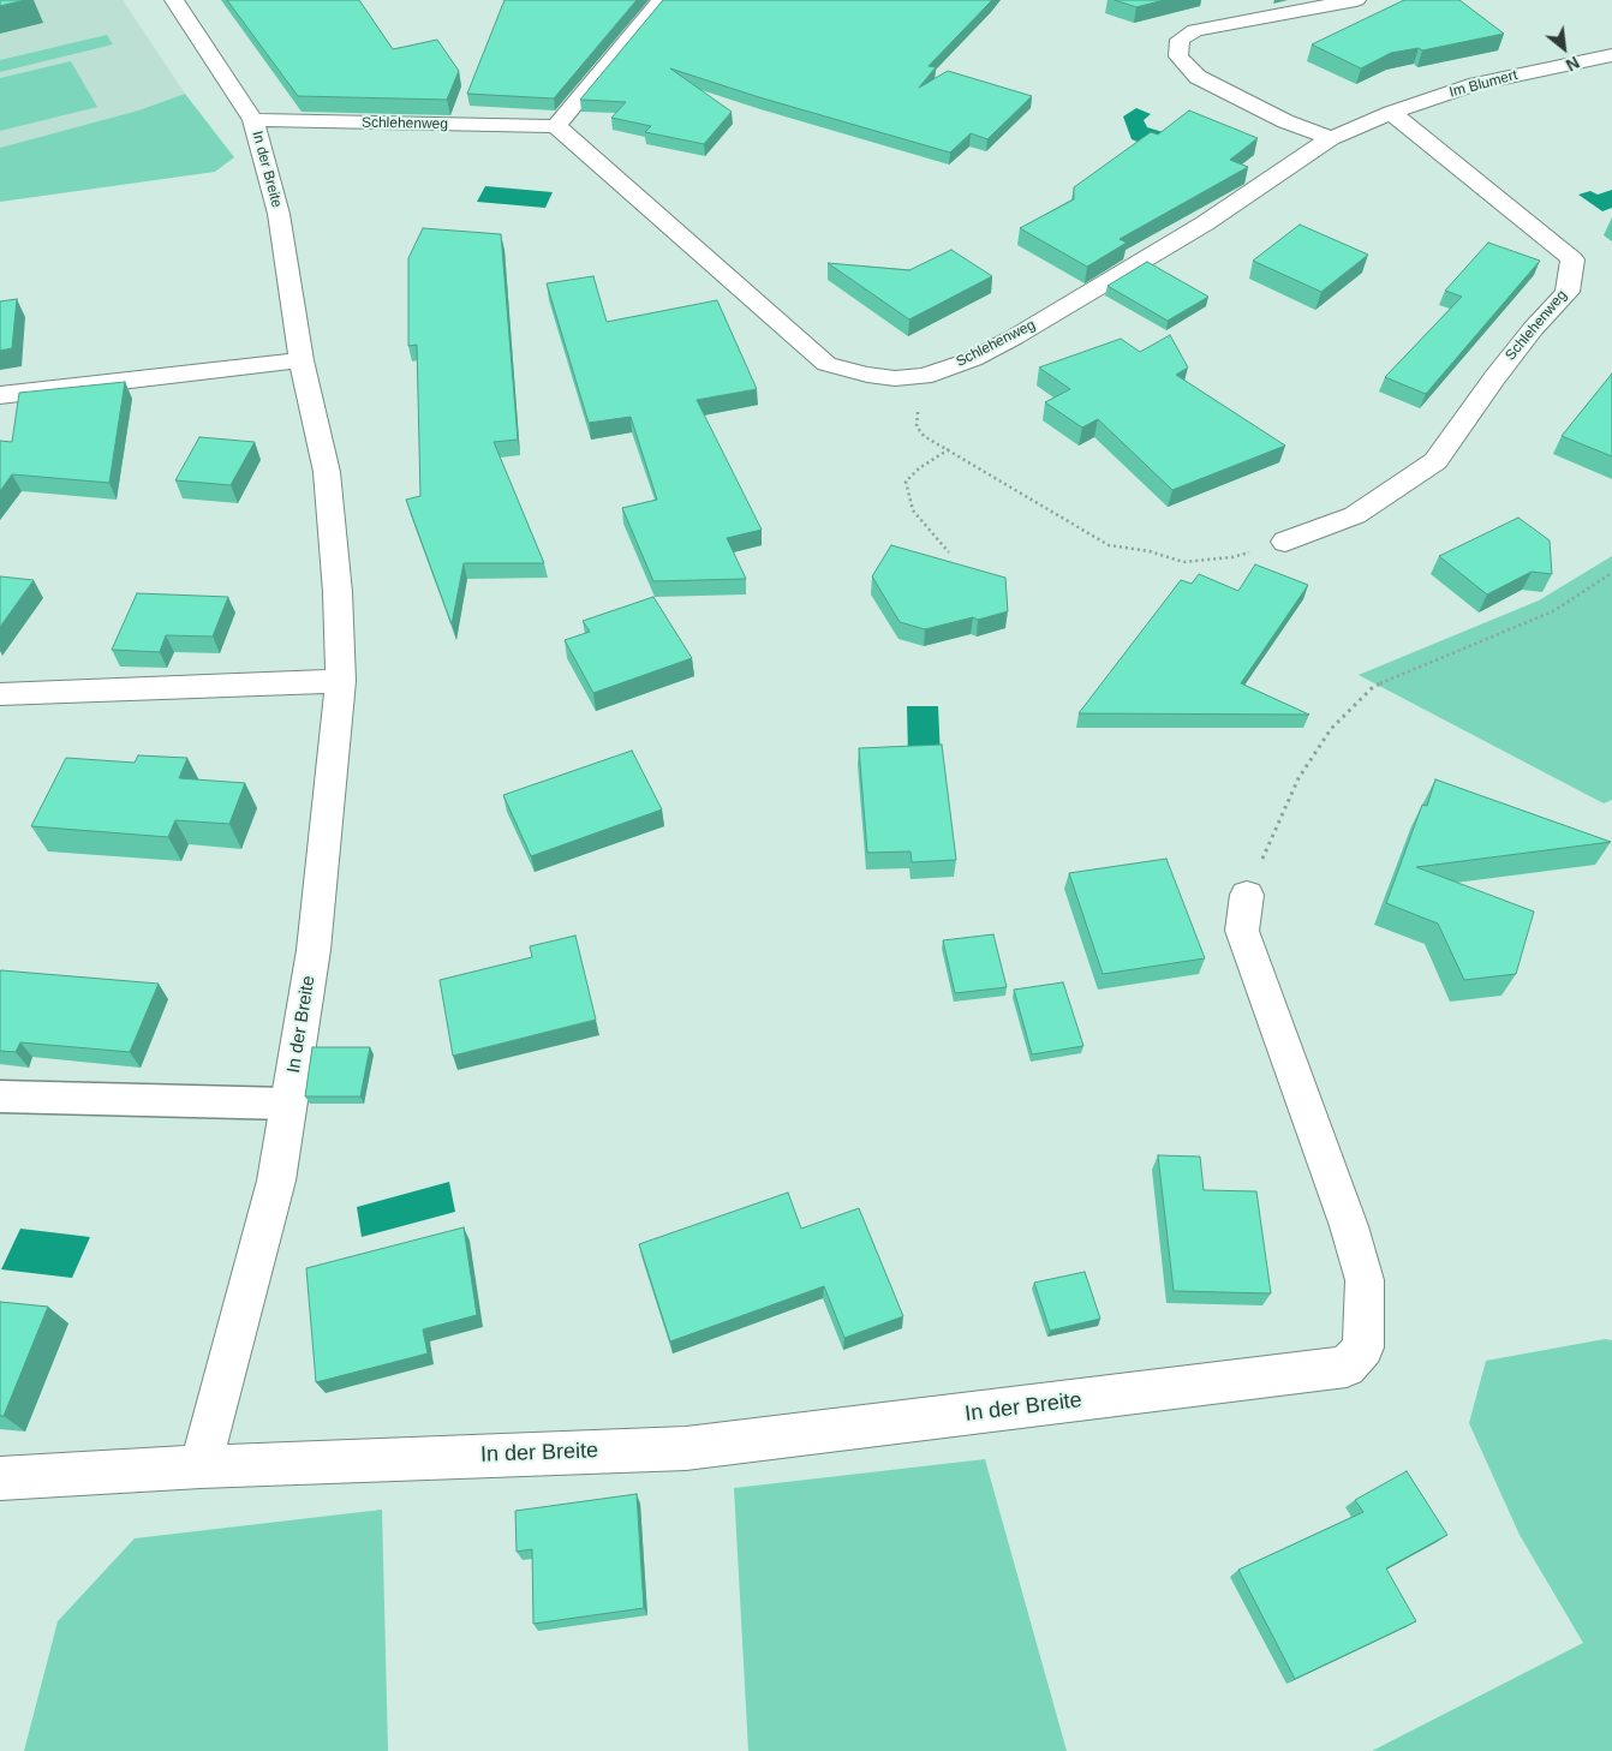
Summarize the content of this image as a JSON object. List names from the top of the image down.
{
  "streets": {
    "street": ["Im Blumert", "Schlehenweg", "In der Breite"]
  },
  "crossings": [
    ["Im Blumert", "Schlehenweg"],
    ["Schlehenweg", "In der Breite"]
  ],
  "north": "bottom right"
}
